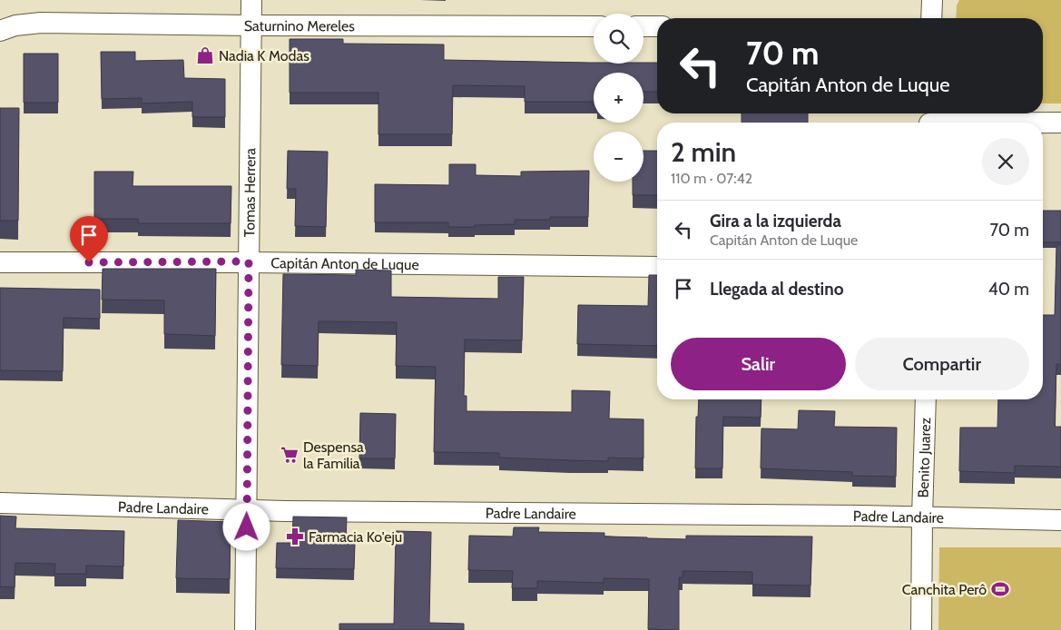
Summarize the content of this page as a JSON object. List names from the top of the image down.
{
  "streets": {
    "street": [
      "Saturnino Mereles",
      "Tomas Herrera",
      "Capitán Anton de Luque",
      "Benito Juarez",
      "Padre Landaire"
    ]
  },
  "crossings": [
    ["Saturnino Mereles", "Tomas Herrera"],
    ["Tomas Herrera", "Capitán Anton de Luque"],
    ["Tomas Herrera", "Padre Landaire"],
    ["Benito Juarez", "Padre Landaire"]
  ],
  "places": {
    "shop": ["Nadia K Modas"],
    "supermarket": ["Despensa la Familia"],
    "pharmacy": ["Farmacia Ko'eju"],
    "sports": ["Canchita Perô"]
  },
  "page": {
    "map_buttons": ["+", "−"],
    "turn": ["70 m", "Capitán Anton de Luque"],
    "heading": ["2 min", "110 m · 07:42"],
    "list": [
      {
        "name": "Gira a la izquierda",
        "note": "Capitán Anton de Luque",
        "value": "70 m"
      },
      {
        "name": "Llegada al destino",
        "value": "40 m"
      }
    ],
    "buttons": ["Salir", "Compartir"]
  }
}
